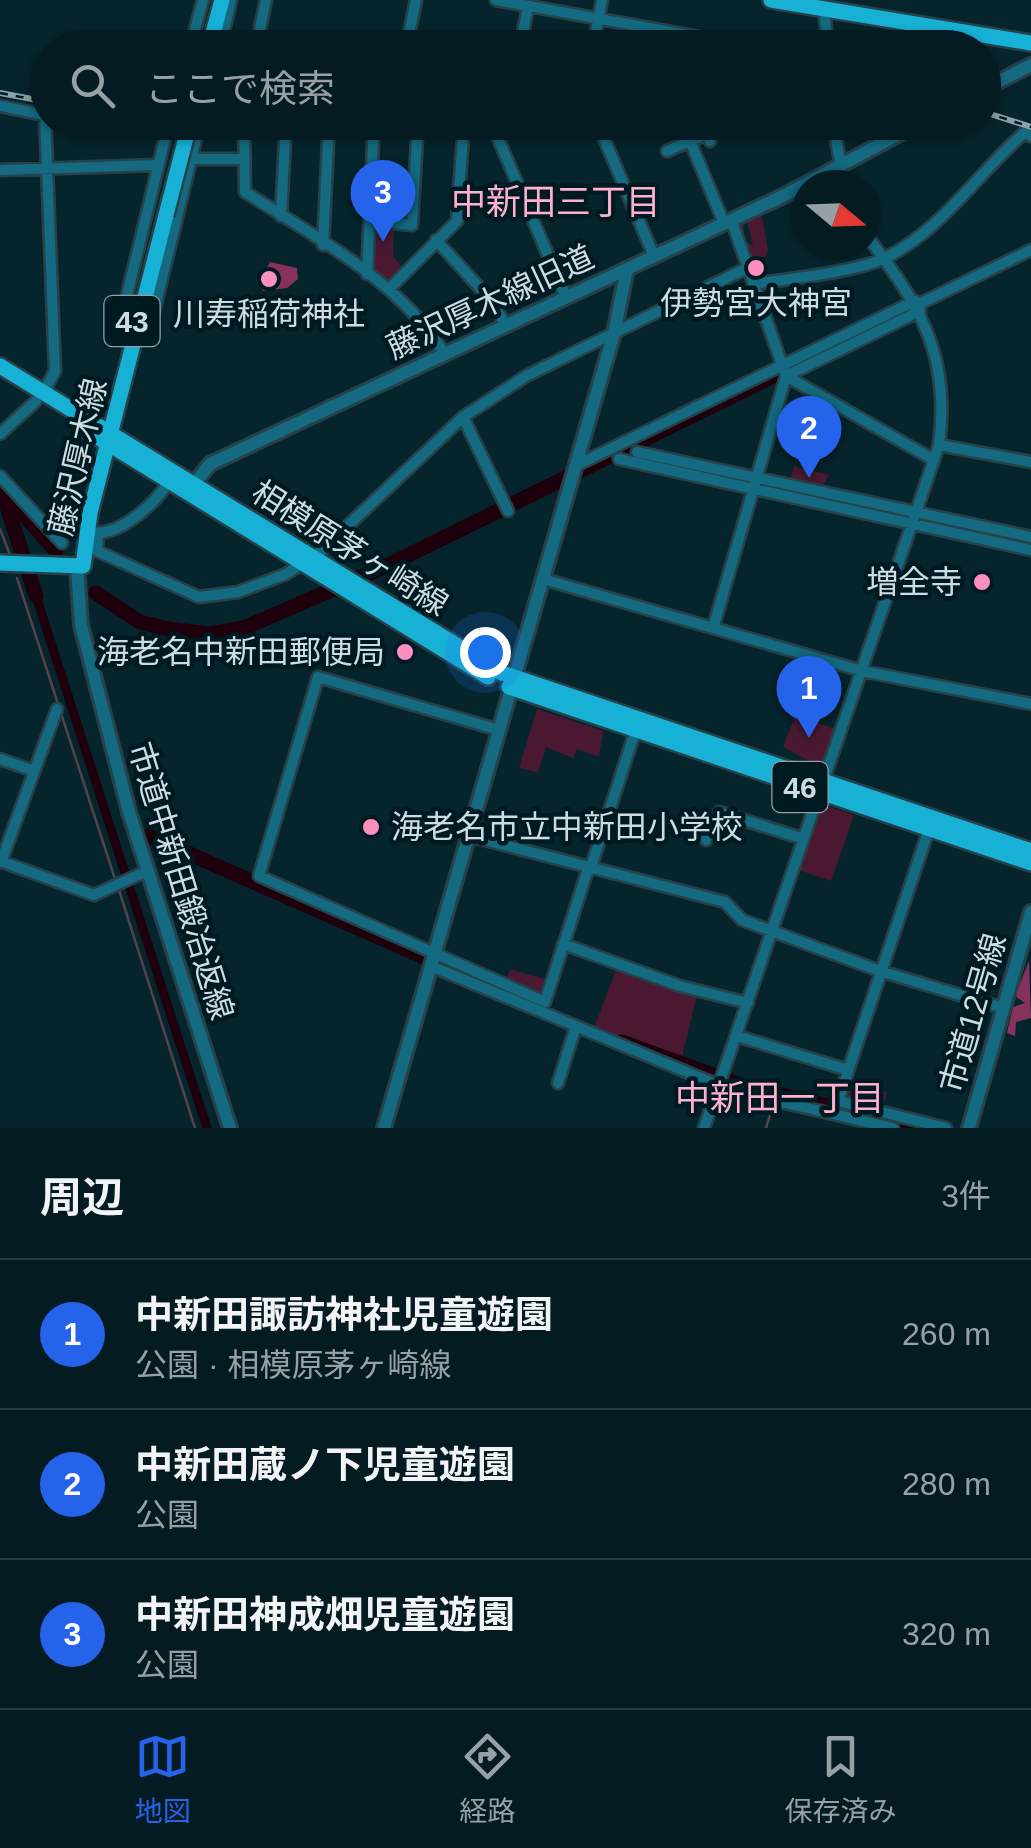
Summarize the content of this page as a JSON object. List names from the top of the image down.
{
  "streets": {
    "main road": [
      "43",
      "藤沢厚木線",
      "相模原茅ヶ崎線",
      "46"
    ],
    "street": ["藤沢厚木線旧道", "市道中新田鍛冶返線", "市道12号線"]
  },
  "crossings": [
    ["藤沢厚木線旧道", "相模原茅ヶ崎線"],
    ["藤沢厚木線", "相模原茅ヶ崎線"],
    ["藤沢厚木線", "市道中新田鍛冶返線"]
  ],
  "districts": ["中新田三丁目", "中新田一丁目"],
  "places": [
    "伊勢宮大神宮",
    "川寿稲荷神社",
    "増全寺",
    "海老名中新田郵便局",
    "海老名市立中新田小学校"
  ],
  "north": "right",
  "page": {
    "search": "ここで検索",
    "pins": ["3", "2", "1"],
    "heading": ["周辺", "3件"],
    "list": [
      {
        "mark": "1",
        "name": "中新田諏訪神社児童遊園",
        "note": "公園 · 相模原茅ヶ崎線",
        "value": "260 m"
      },
      {
        "mark": "2",
        "name": "中新田蔵ノ下児童遊園",
        "note": "公園",
        "value": "280 m"
      },
      {
        "mark": "3",
        "name": "中新田神成畑児童遊園",
        "note": "公園",
        "value": "320 m"
      }
    ],
    "nav": ["地図", "経路", "保存済み"]
  }
}
